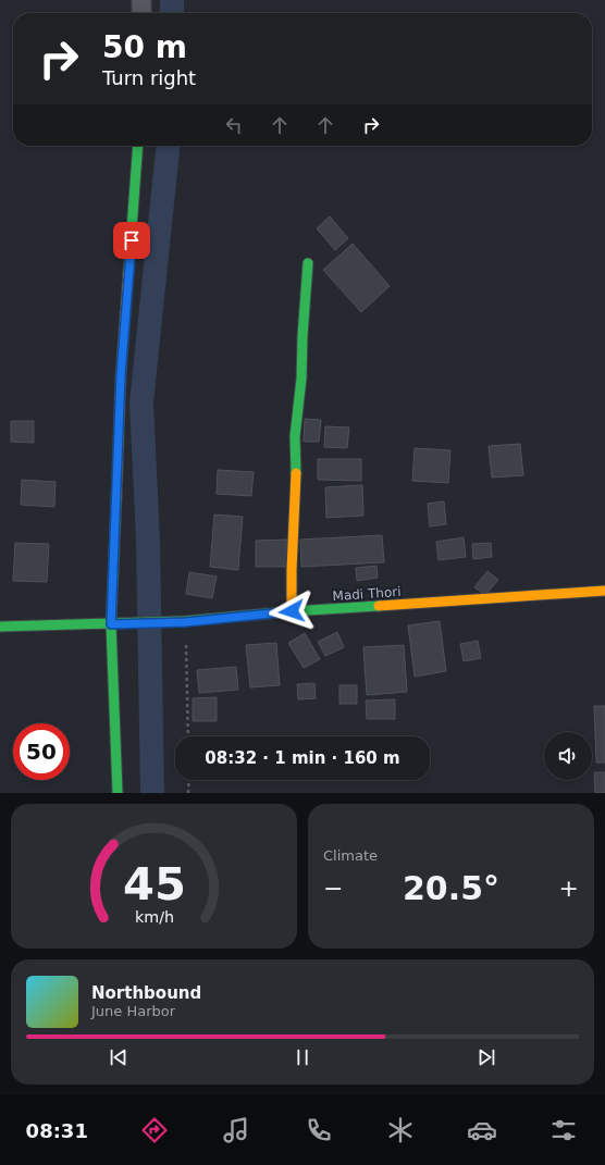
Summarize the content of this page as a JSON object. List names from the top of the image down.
{
  "streets": {
    "street": ["Madi Thori"]
  },
  "page": {
    "turn": ["50 m", "Turn right"],
    "limit": "50",
    "trip": "08:32 · 1 min · 160 m",
    "tile": "Climate",
    "heat": ["−", "20.5°", "+"],
    "song": ["Northbound", "June Harbor"],
    "tabs": "08:31",
    "gauge": ["45", "km/h"]
  }
}
